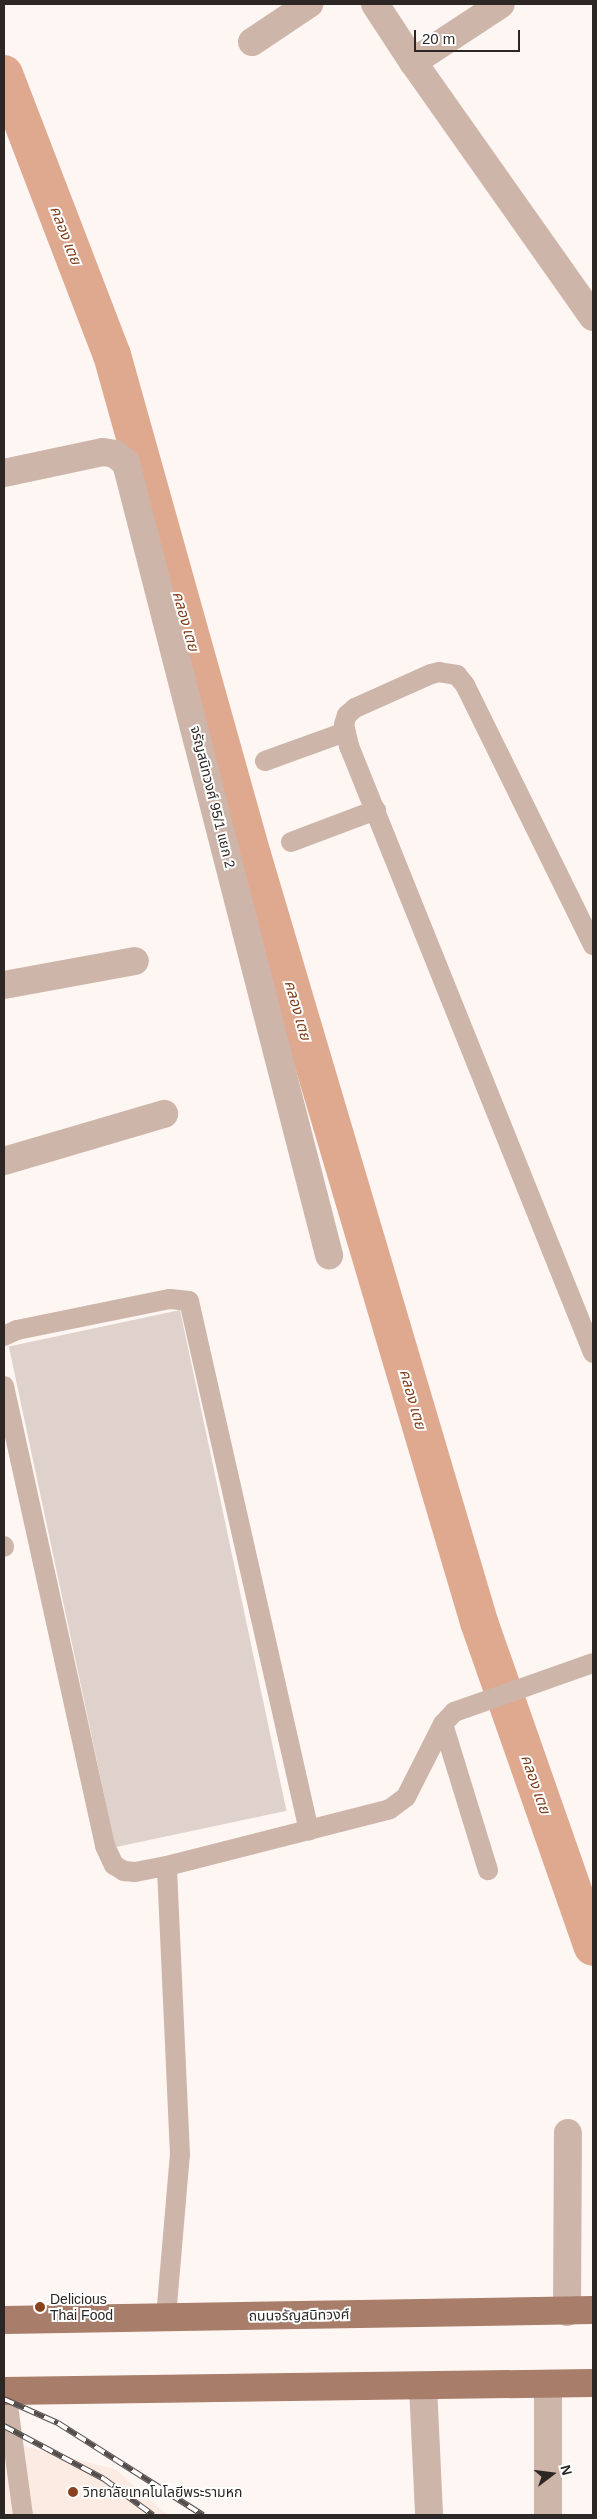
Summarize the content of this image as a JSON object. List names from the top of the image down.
{
  "streets": {
    "main road": ["ถนนจรัญสนิทวงศ์"],
    "street": ["จรัญสนิทวงศ์ 95/1 แยก 2"]
  },
  "water": ["คลอง เตย"],
  "places": ["Delicious Thai Food", "วิทยาลัยเทคโนโลยีพระรามหก"],
  "scale_bar": "20 m",
  "north": "right"
}
